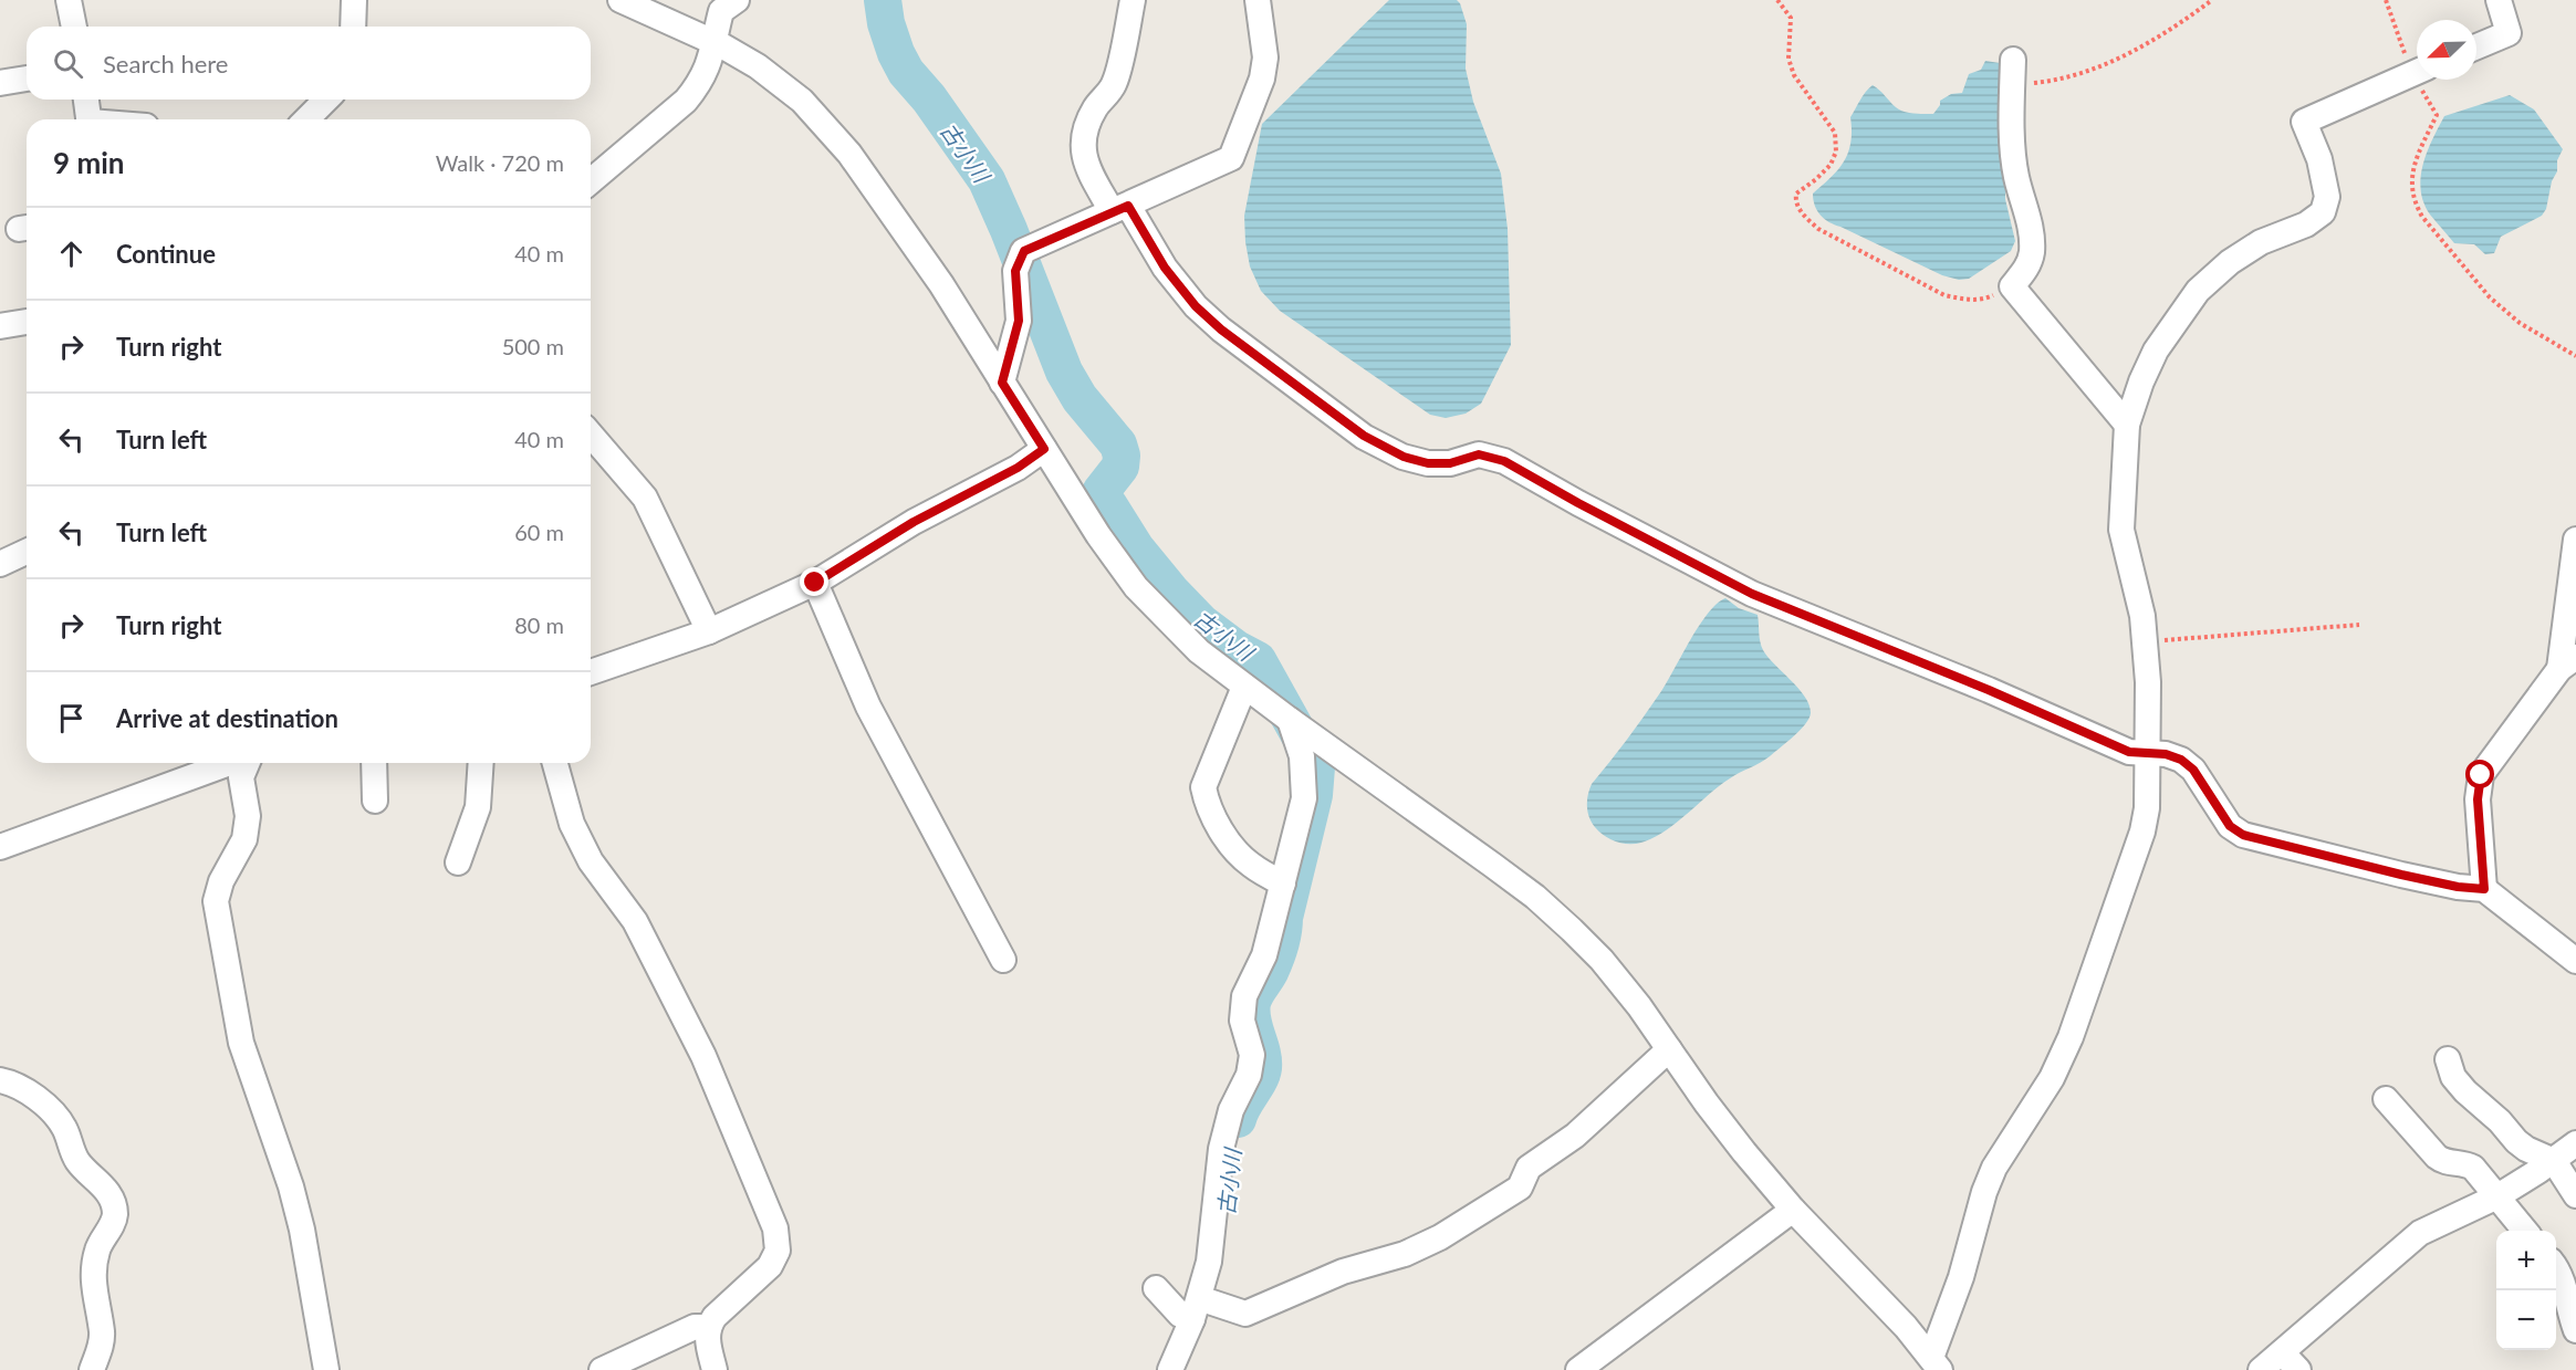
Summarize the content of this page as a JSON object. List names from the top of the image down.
{
  "water": ["古小川"],
  "north": "bottom left",
  "page": {
    "search": "Search here",
    "heading": ["9 min", "Walk · 720 m"],
    "list": [
      ["Continue", "40 m"],
      ["Turn right", "500 m"],
      ["Turn left", "40 m"],
      ["Turn left", "60 m"],
      ["Turn right", "80 m"],
      "Arrive at destination"
    ],
    "map_buttons": ["+", "−"]
  }
}
